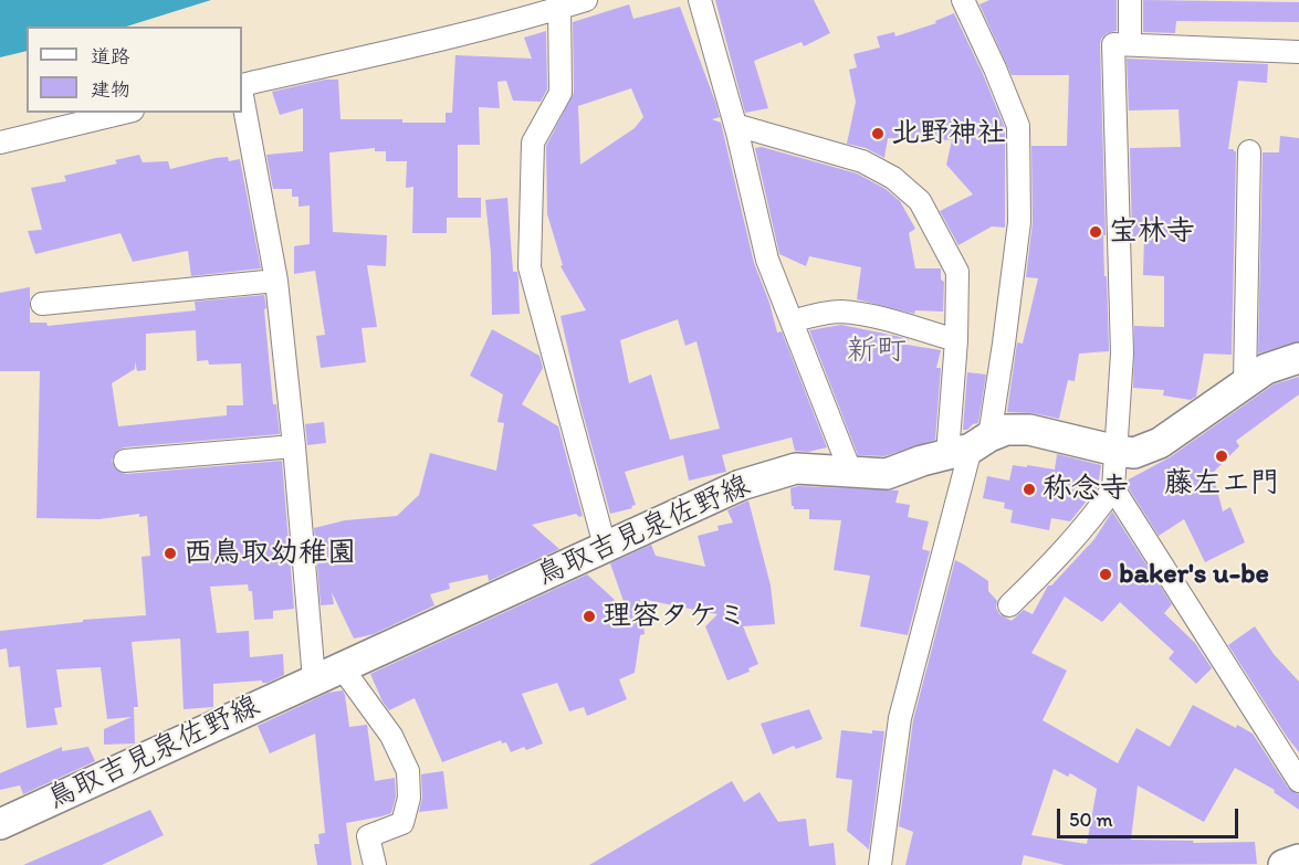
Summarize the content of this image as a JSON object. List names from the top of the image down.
{
  "streets": {
    "main road": ["鳥取吉見泉佐野線"]
  },
  "districts": ["新町"],
  "places": [
    "北野神社",
    "宝林寺",
    "藤左エ門",
    "称念寺",
    "西鳥取幼稚園",
    "baker's u-be",
    "理容タケミ"
  ],
  "legend": ["道路", "建物"],
  "scale_bar": "50 m"
}
